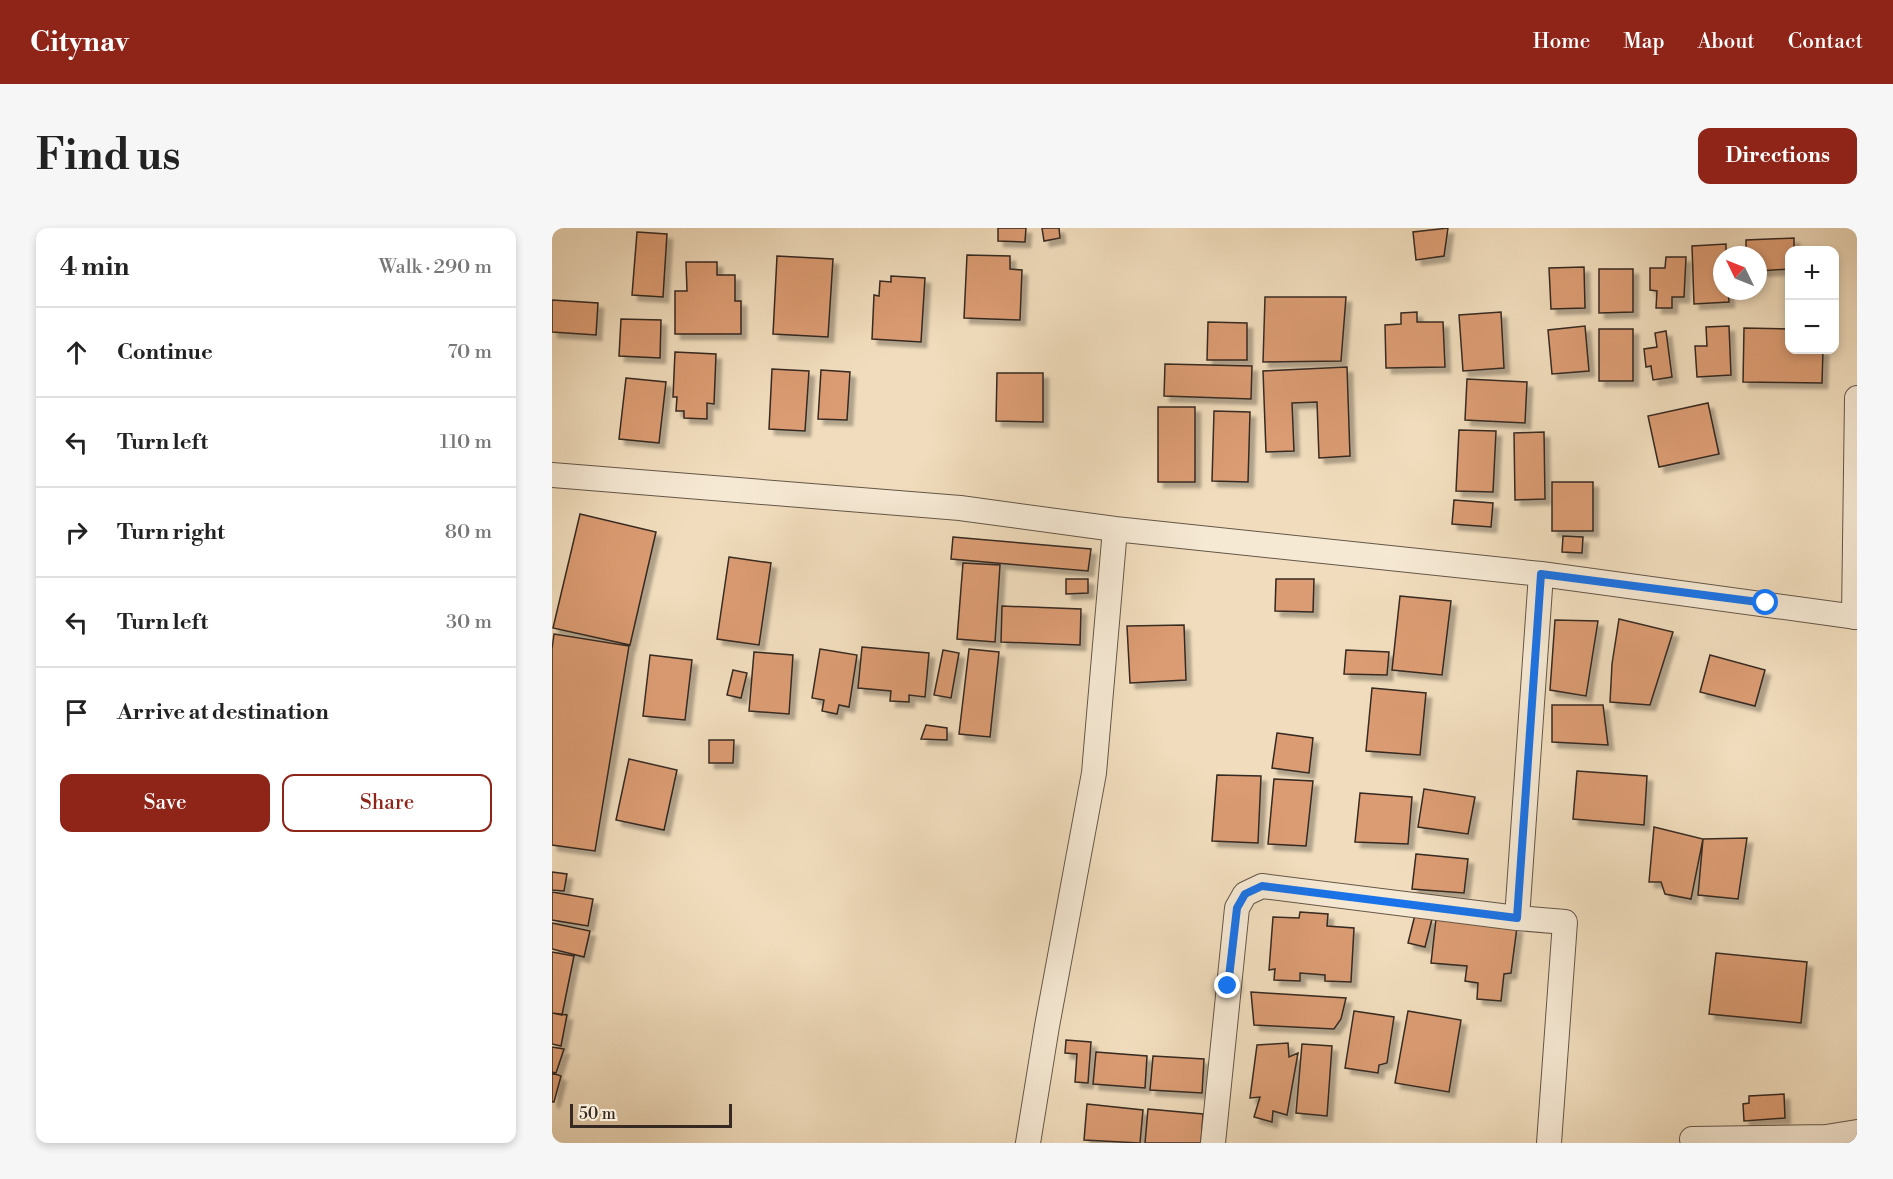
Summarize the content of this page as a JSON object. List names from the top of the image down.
{
  "scale_bar": "50 m",
  "north": "top left",
  "page": {
    "header": "Citynav",
    "nav": [
      "Home",
      "Map",
      "About",
      "Contact"
    ],
    "buttons": [
      "Directions",
      ["Save", "Share"]
    ],
    "title": "Find us",
    "heading": ["4 min", "Walk · 290 m"],
    "map_buttons": ["+", "−"],
    "list": [
      ["Continue", "70 m"],
      ["Turn left", "110 m"],
      ["Turn right", "80 m"],
      ["Turn left", "30 m"],
      "Arrive at destination"
    ],
    "scale": "50 m"
  }
}
